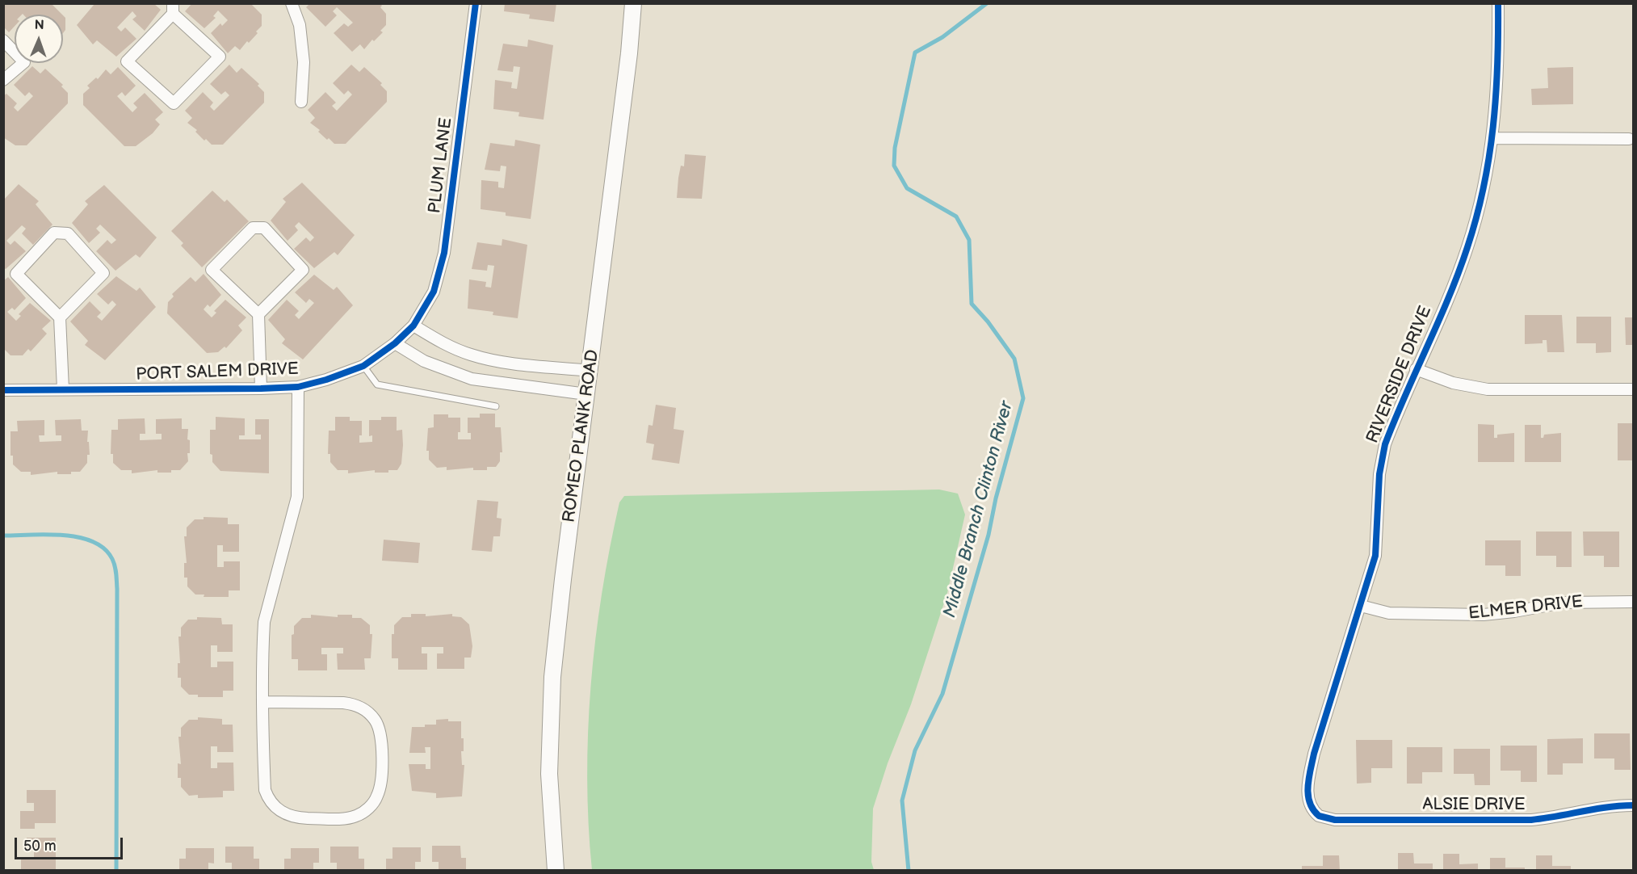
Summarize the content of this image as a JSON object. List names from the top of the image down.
{
  "streets": {
    "main road": ["ROMEO PLANK ROAD"],
    "street": [
      "PLUM LANE",
      "PORT SALEM DRIVE",
      "RIVERSIDE DRIVE",
      "ELMER DRIVE",
      "ALSIE DRIVE"
    ]
  },
  "crossings": [
    ["PLUM LANE", "PORT SALEM DRIVE"],
    ["RIVERSIDE DRIVE", "ELMER DRIVE"],
    ["RIVERSIDE DRIVE", "ALSIE DRIVE"]
  ],
  "water": ["Middle Branch Clinton River"],
  "scale_bar": "50 m",
  "north": "top"
}
